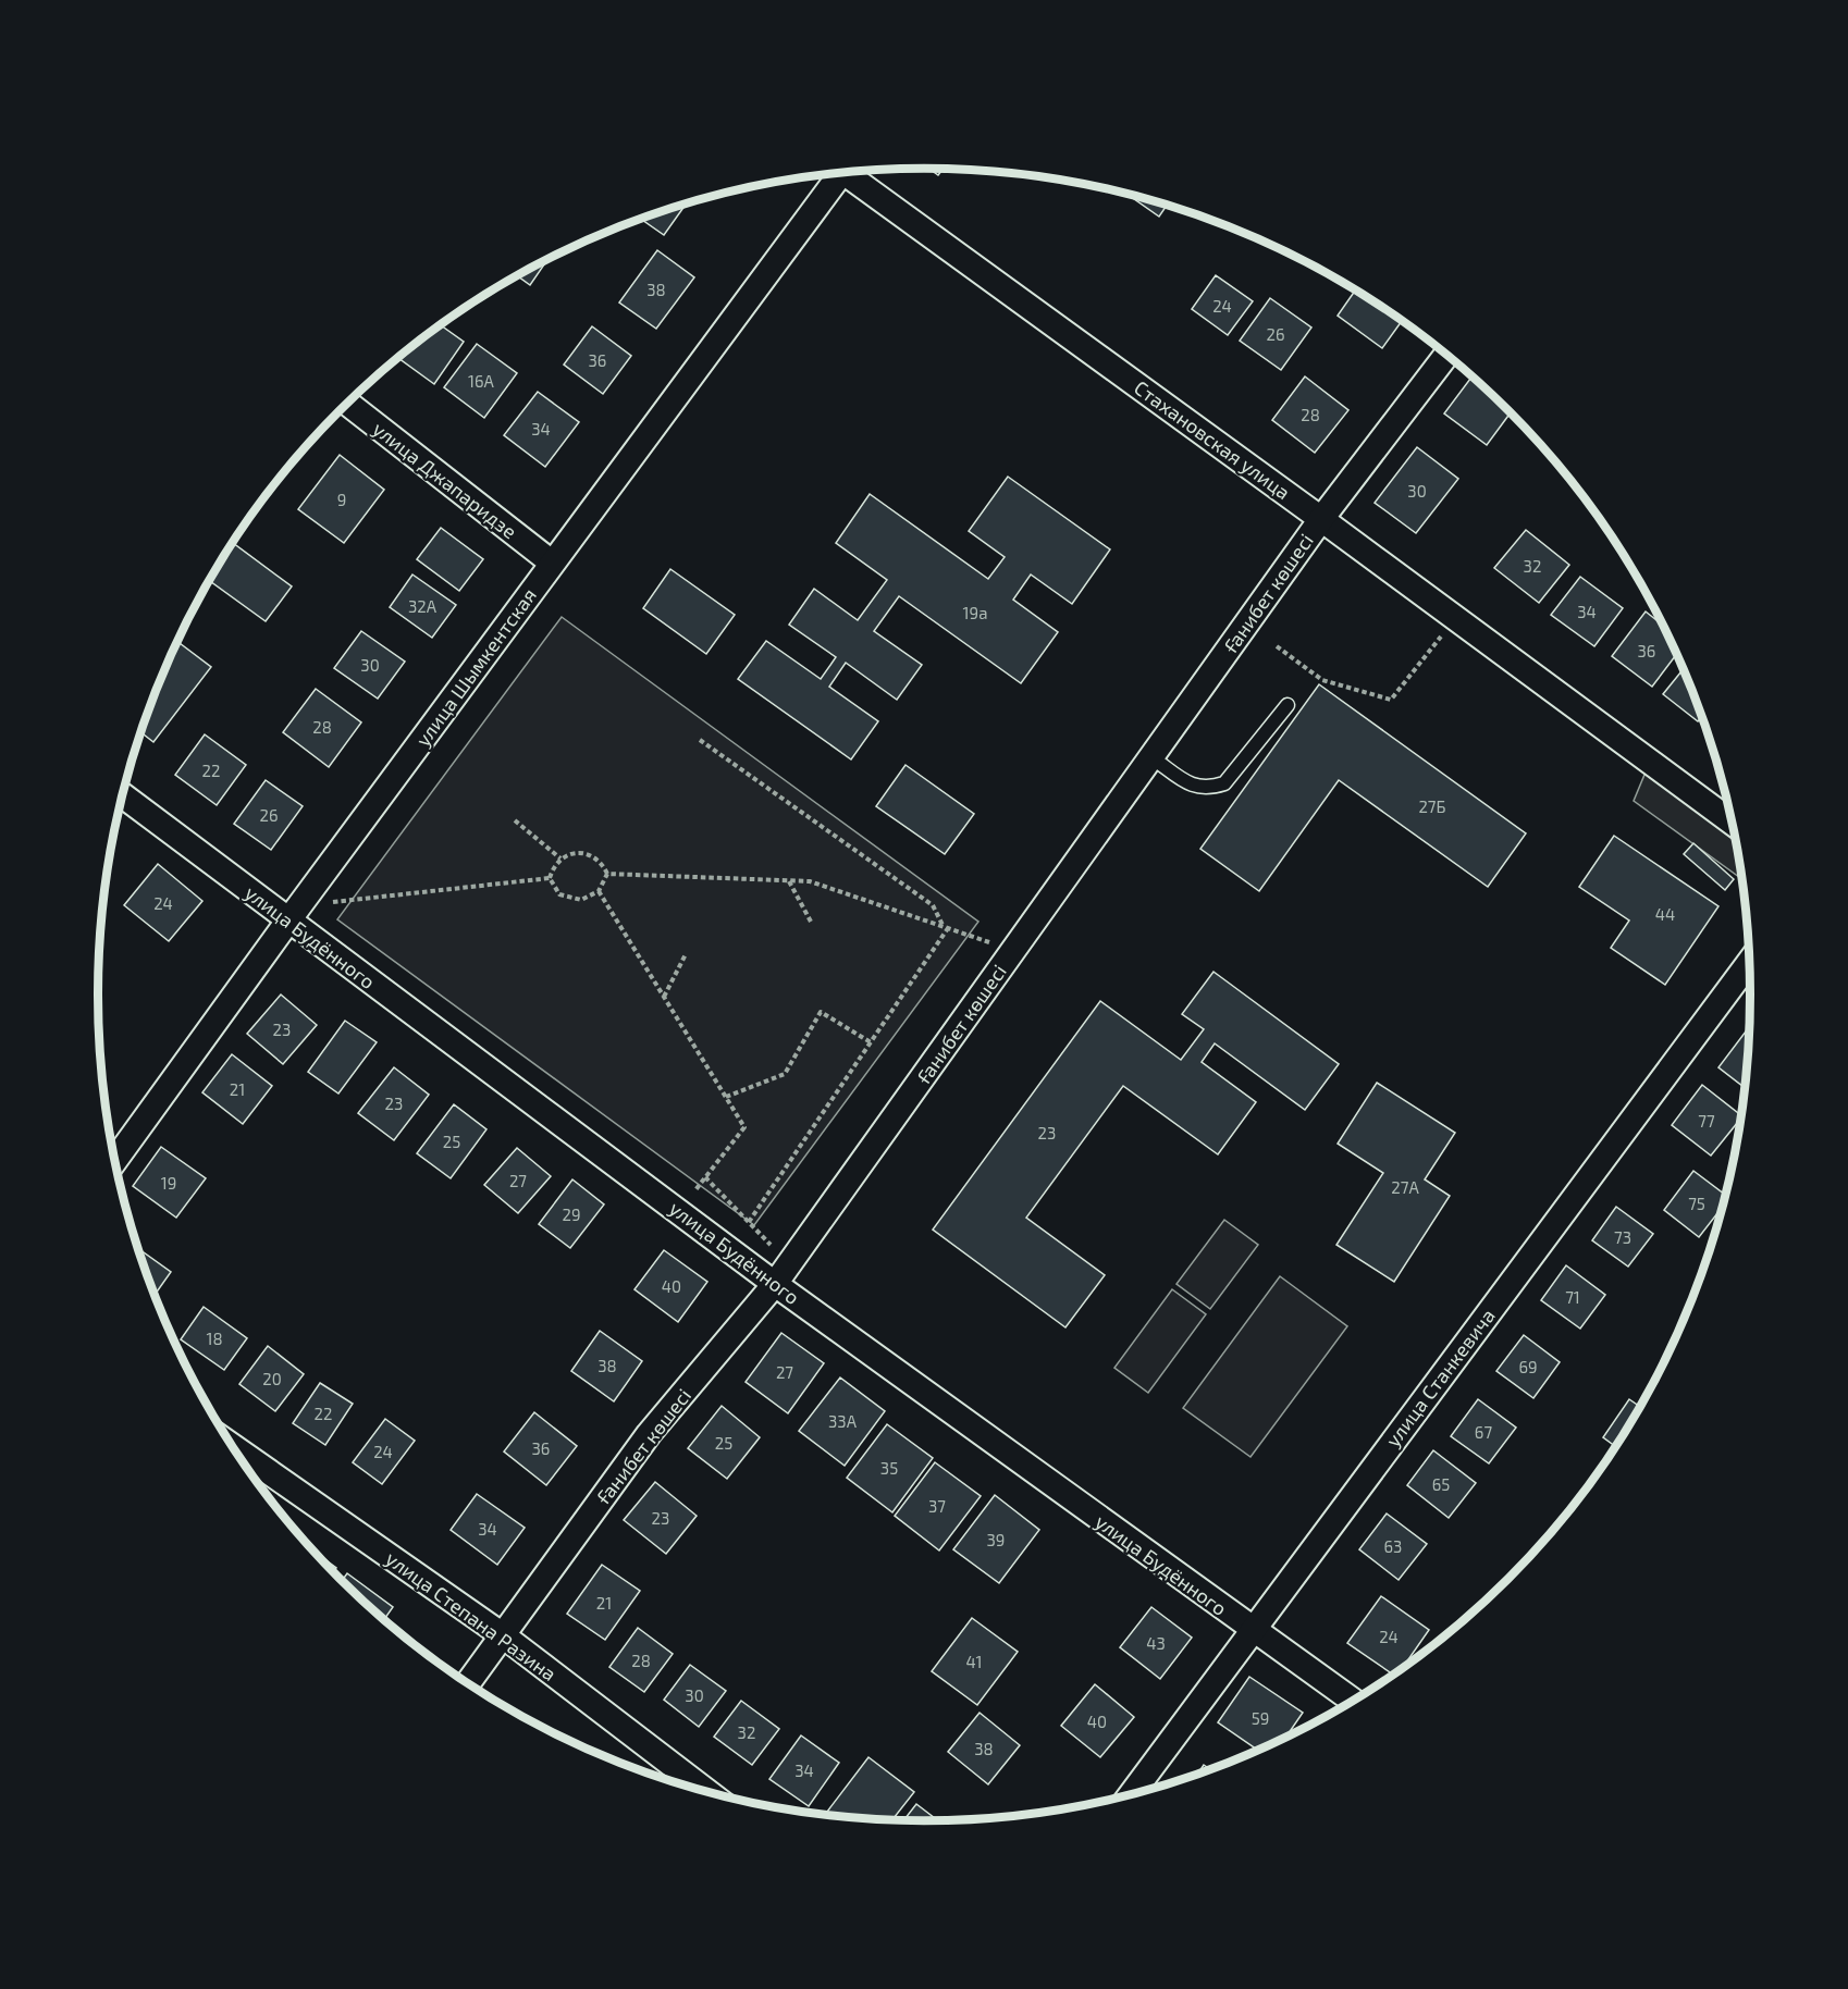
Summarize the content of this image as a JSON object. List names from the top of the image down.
{
  "streets": {
    "street": [
      "Стахановская улица",
      "улица Джапаридзе",
      "Ғанибет көшесі",
      "улица Шымкентская",
      "улица Будённого",
      "улица Станкевича",
      "улица Степана Разина"
    ]
  },
  "crossings": [
    ["Стахановская улица", "Ғанибет көшесі"],
    ["улица Джапаридзе", "улица Шымкентская"],
    ["Ғанибет көшесі", "улица Будённого"],
    ["Ғанибет көшесі", "улица Степана Разина"],
    ["улица Шымкентская", "улица Будённого"],
    ["улица Будённого", "улица Станкевича"]
  ],
  "house_numbers": [
    "38",
    "24",
    "26",
    "36",
    "16А",
    "28",
    "34",
    "30",
    "9",
    "32",
    "32А",
    "34",
    "19а",
    "36",
    "30",
    "28",
    "22",
    "27Б",
    "26",
    "24",
    "44",
    "23",
    "21",
    "23",
    "77",
    "23",
    "25",
    "27",
    "19",
    "27А",
    "75",
    "29",
    "73",
    "40",
    "71",
    "18",
    "38",
    "69",
    "27",
    "20",
    "22",
    "33А",
    "67",
    "25",
    "36",
    "24",
    "35",
    "65",
    "37",
    "23",
    "34",
    "39",
    "63",
    "21",
    "24",
    "43",
    "28",
    "41",
    "30",
    "59",
    "40",
    "32",
    "38",
    "34"
  ]
}
